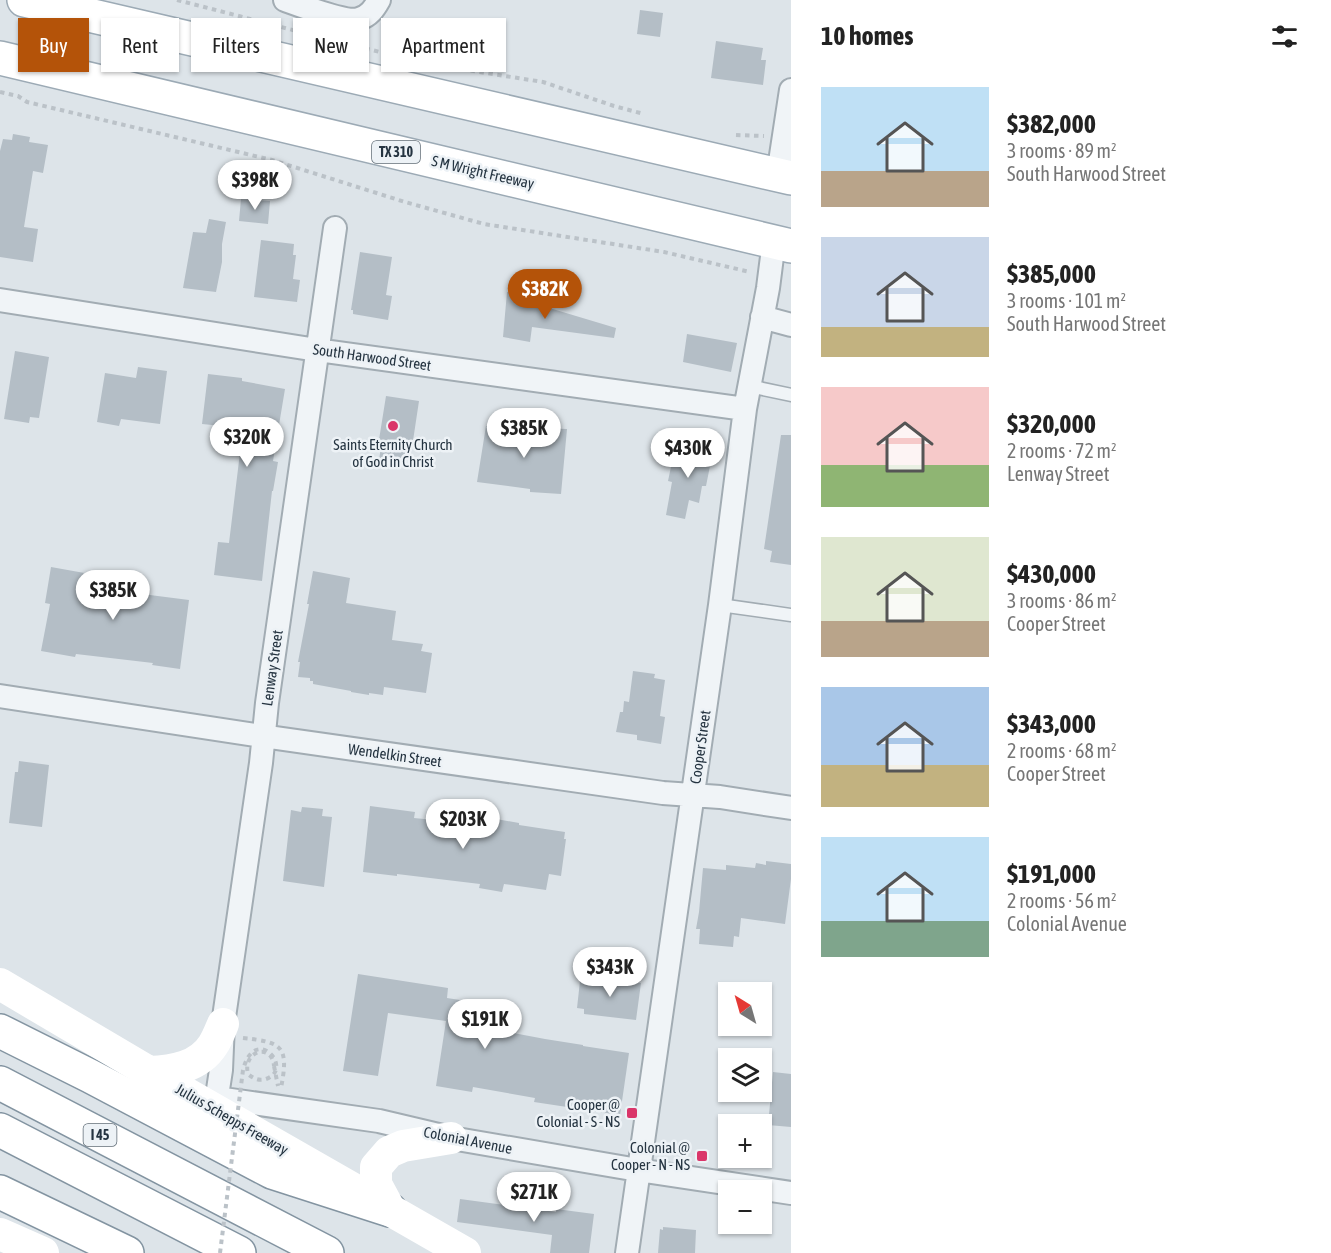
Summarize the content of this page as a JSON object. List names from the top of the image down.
{
  "streets": {
    "main road": [
      "TX 310",
      "S M Wright Freeway",
      "Julius Schepps Freeway",
      "I 45"
    ],
    "street": [
      "South Harwood Street",
      "Lenway Street",
      "Cooper Street",
      "Wendelkin Street",
      "Colonial Avenue"
    ]
  },
  "crossings": [
    ["S M Wright Freeway", "Cooper Street"],
    ["South Harwood Street", "Lenway Street"],
    ["South Harwood Street", "Cooper Street"],
    ["Lenway Street", "Wendelkin Street"],
    ["Lenway Street", "Julius Schepps Freeway"],
    ["Lenway Street", "Colonial Avenue"],
    ["Cooper Street", "Wendelkin Street"],
    ["Cooper Street", "Colonial Avenue"],
    ["Julius Schepps Freeway", "Colonial Avenue"]
  ],
  "places": {
    "other": ["Saints Eternity Church of God in Christ"],
    "transit": ["Cooper @ Colonial - S - NS", "Colonial @ Cooper - N - NS"]
  },
  "north": "top left",
  "page": {
    "heading": "10 homes",
    "chip": [
      "Buy",
      "Rent",
      "Filters",
      "New",
      "Apartment"
    ],
    "list": [
      {
        "name": "$382,000",
        "note": "3 rooms · 89 m² · South Harwood Street"
      },
      {
        "name": "$385,000",
        "note": "3 rooms · 101 m² · South Harwood Street"
      },
      {
        "name": "$320,000",
        "note": "2 rooms · 72 m² · Lenway Street"
      },
      {
        "name": "$430,000",
        "note": "3 rooms · 86 m² · Cooper Street"
      },
      {
        "name": "$343,000",
        "note": "2 rooms · 68 m² · Cooper Street"
      },
      {
        "name": "$191,000",
        "note": "2 rooms · 56 m² · Colonial Avenue"
      }
    ],
    "price": [
      "$398K",
      "$382K",
      "$385K",
      "$320K",
      "$430K",
      "$385K",
      "$203K",
      "$343K",
      "$191K",
      "$271K"
    ],
    "map_buttons": ["+", "−"]
  }
}
